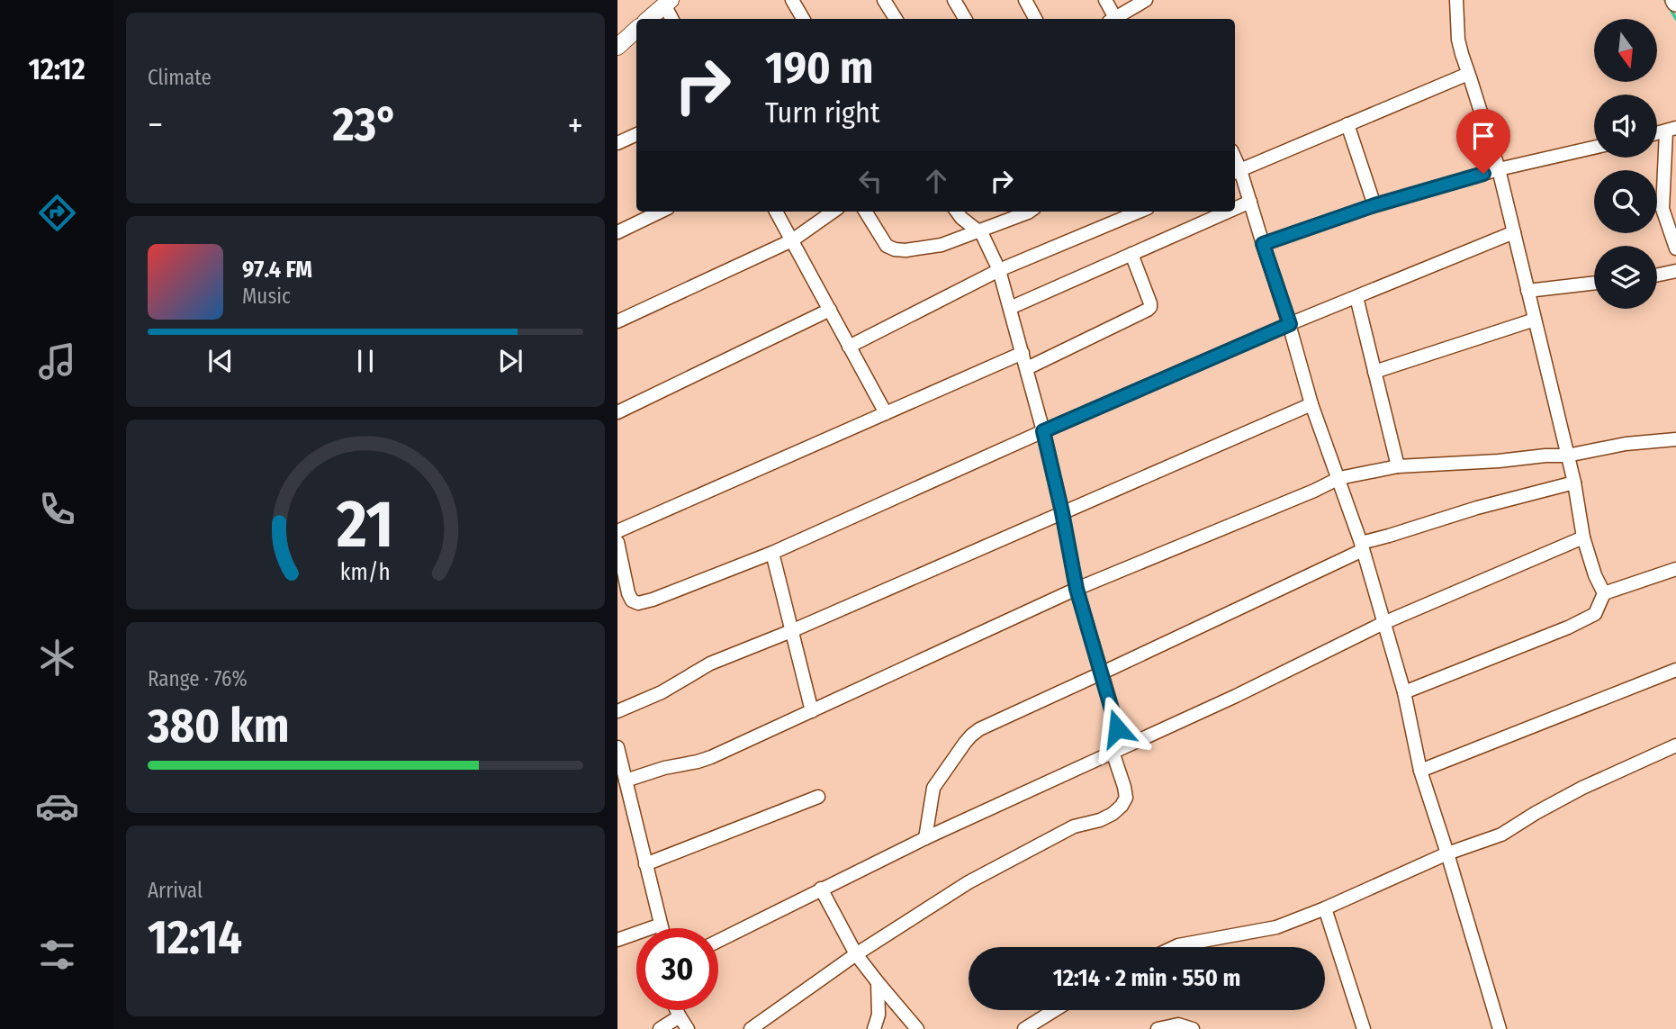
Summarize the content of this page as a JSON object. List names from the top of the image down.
{
  "north": "bottom",
  "page": {
    "tabs": "12:12",
    "tile": [
      "Climate",
      ["Range · 76%", "380 km"],
      ["Arrival", "12:14"]
    ],
    "turn": ["190 m", "Turn right"],
    "heat": ["−", "23°", "+"],
    "song": ["97.4 FM", "Music"],
    "limit": "30",
    "trip": "12:14 · 2 min · 550 m",
    "gauge": ["21", "km/h"]
  }
}
